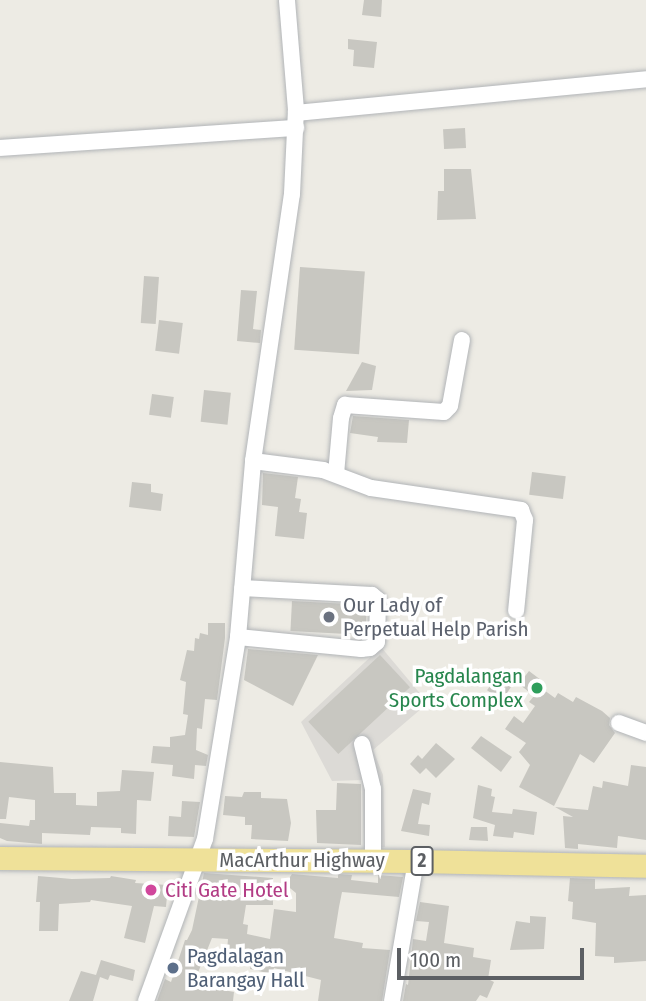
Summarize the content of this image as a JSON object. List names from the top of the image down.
{
  "streets": {
    "highway": ["MacArthur Highway", "2"]
  },
  "places": [
    "Our Lady of Perpetual Help Parish",
    "Pagdalangan Sports Complex",
    "Citi Gate Hotel",
    "Pagdalagan Barangay Hall"
  ],
  "scale_bar": "100 m"
}
